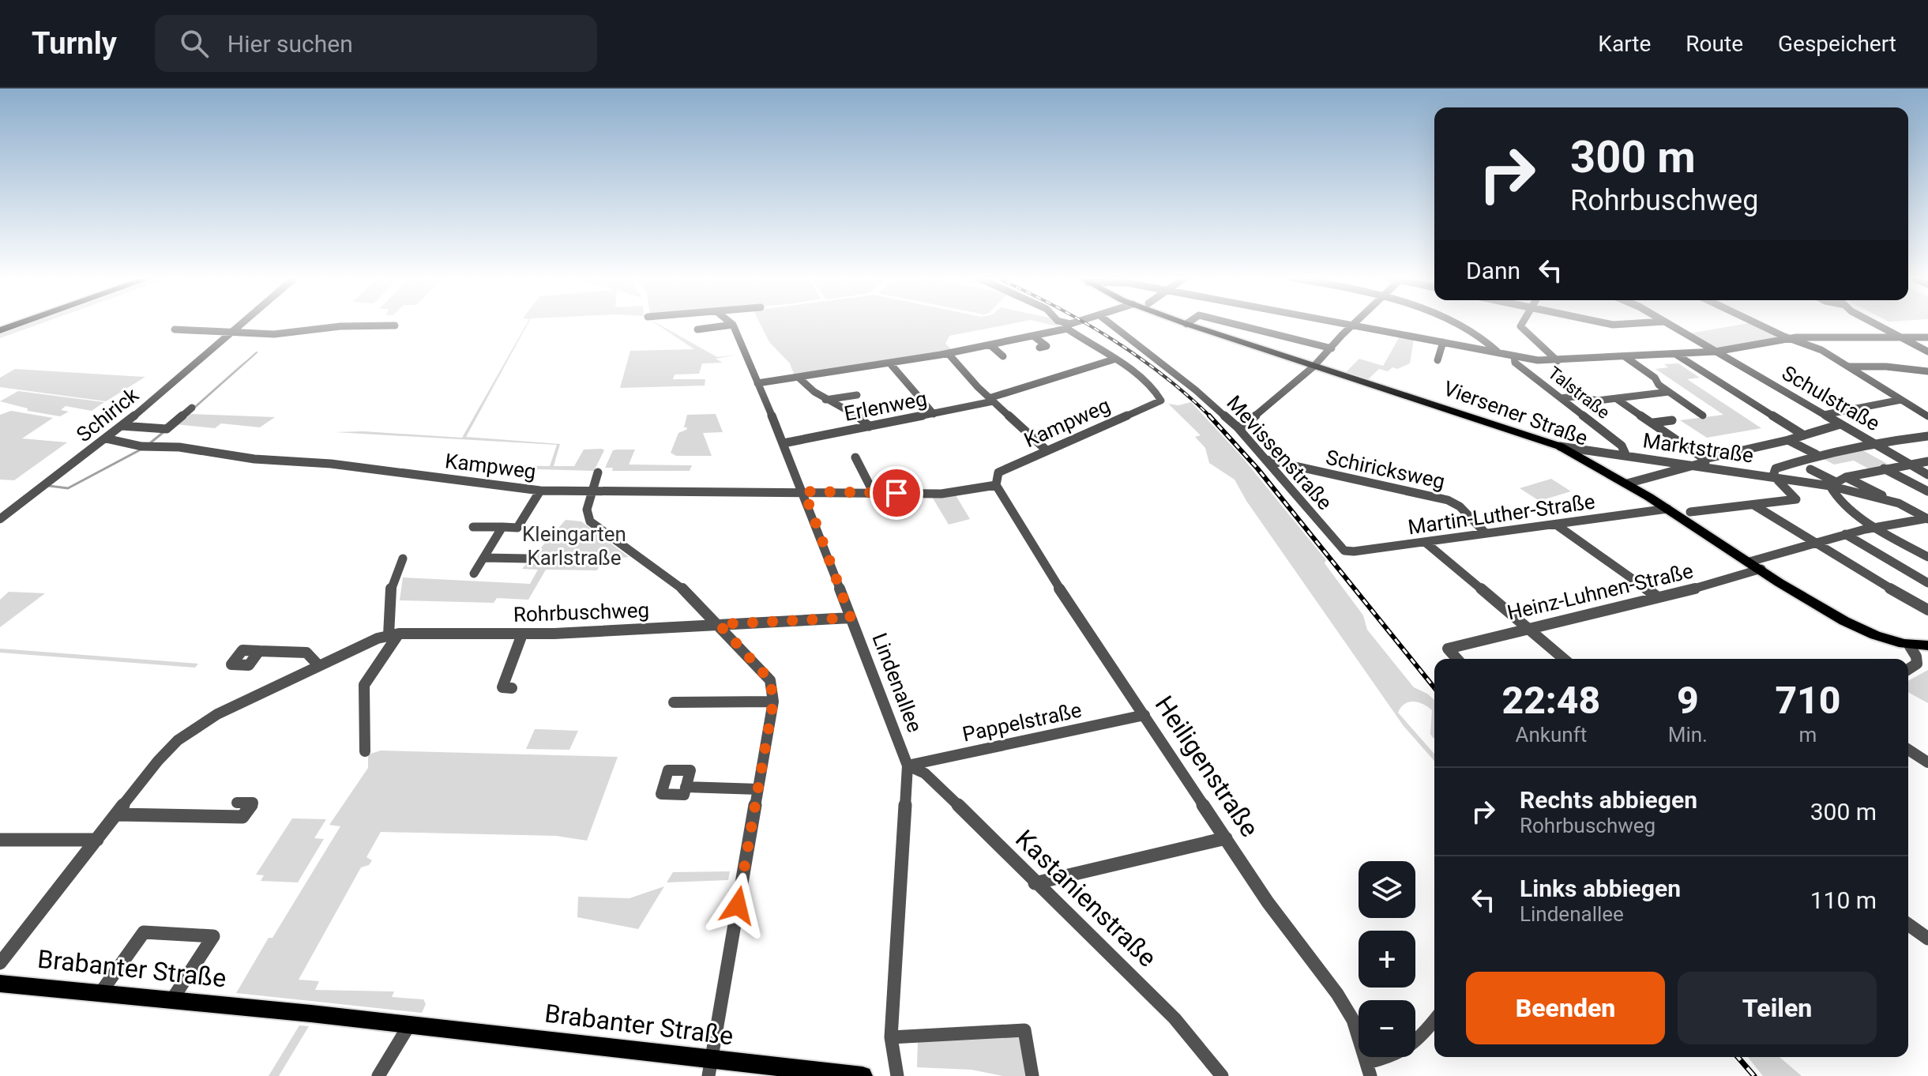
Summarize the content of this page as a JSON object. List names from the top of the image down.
{
  "streets": {
    "main road": ["Viersener Straße", "Brabanter Straße"],
    "street": [
      "Talstraße",
      "Schulstraße",
      "Erlenweg",
      "Schirick",
      "Kampweg",
      "Marktstraße",
      "Mevissenstraße",
      "Schiricksweg",
      "Martin-Luther-Straße",
      "Heinz-Luhnen-Straße",
      "Rohrbuschweg",
      "Lindenallee",
      "Pappelstraße",
      "Heiligenstraße",
      "Kastanienstraße"
    ]
  },
  "crossings": [
    ["Talstraße", "Marktstraße"],
    ["Erlenweg", "Kampweg"],
    ["Erlenweg", "Lindenallee"],
    ["Viersener Straße", "Marktstraße"],
    ["Viersener Straße", "Martin-Luther-Straße"],
    ["Viersener Straße", "Heinz-Luhnen-Straße"],
    ["Schirick", "Kampweg"],
    ["Kampweg", "Lindenallee"],
    ["Kampweg", "Heiligenstraße"],
    ["Mevissenstraße", "Schiricksweg"],
    ["Mevissenstraße", "Martin-Luther-Straße"],
    ["Schiricksweg", "Martin-Luther-Straße"],
    ["Rohrbuschweg", "Lindenallee"],
    ["Lindenallee", "Pappelstraße"],
    ["Lindenallee", "Kastanienstraße"],
    ["Pappelstraße", "Heiligenstraße"],
    ["Pappelstraße", "Kastanienstraße"]
  ],
  "parks": ["Kleingarten Karlstraße"],
  "page": {
    "header": "Turnly",
    "search": "Hier suchen",
    "nav": ["Karte", "Route", "Gespeichert"],
    "turn": ["300 m", "Rohrbuschweg"],
    "then": "Dann",
    "eta": [
      "22:48",
      "Ankunft",
      "9",
      "Min.",
      "710",
      "m"
    ],
    "list": [
      {
        "name": "Rechts abbiegen",
        "note": "Rohrbuschweg",
        "value": "300 m"
      },
      {
        "name": "Links abbiegen",
        "note": "Lindenallee",
        "value": "110 m"
      }
    ],
    "map_buttons": ["+", "−"],
    "buttons": ["Beenden", "Teilen"]
  }
}
